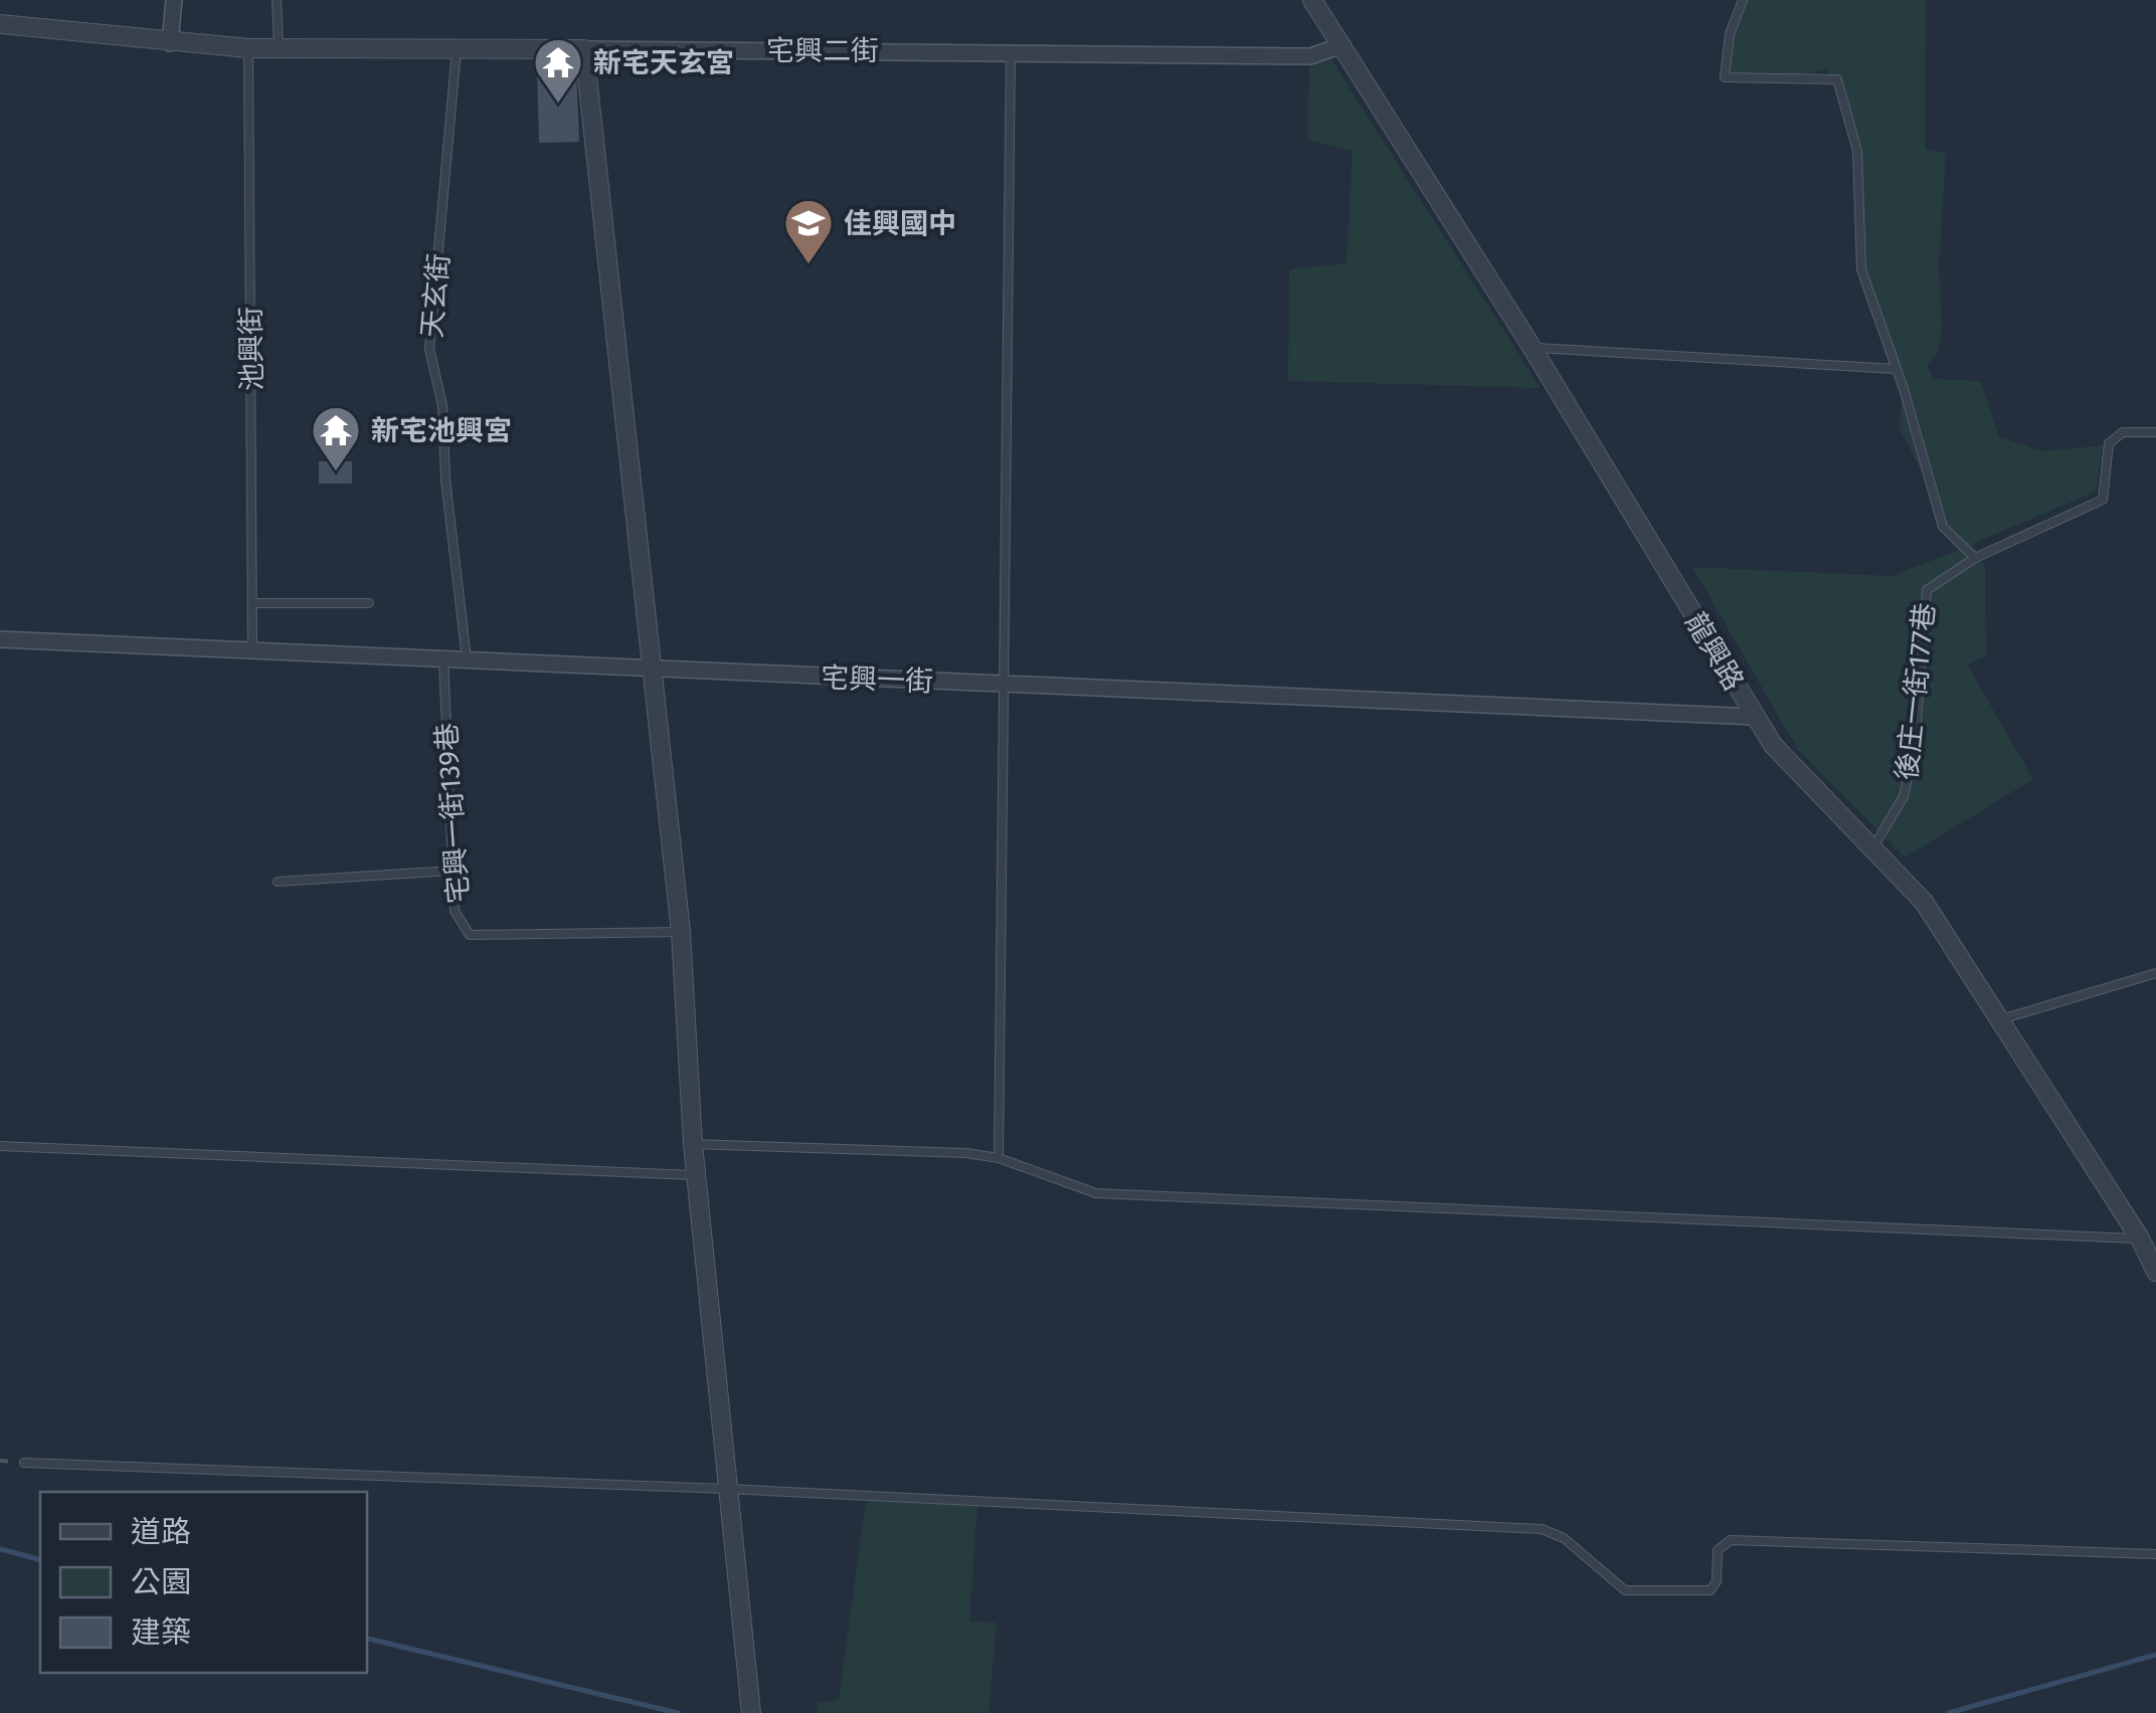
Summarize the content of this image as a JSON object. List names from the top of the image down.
{
  "streets": {
    "street": ["宅興二街", "龍興路", "宅興一街"],
    "lane": [
      "天玄街",
      "池興街",
      "後庄一街177巷",
      "宅興一街139巷"
    ]
  },
  "crossings": [
    ["宅興二街", "天玄街"],
    ["宅興二街", "池興街"],
    ["宅興二街", "龍興路"],
    ["天玄街", "宅興一街"],
    ["池興街", "宅興一街"],
    ["龍興路", "宅興一街"],
    ["龍興路", "後庄一街177巷"],
    ["宅興一街", "宅興一街139巷"]
  ],
  "places": {
    "temple": ["新宅天玄宮", "新宅池興宮"],
    "school or university": ["佳興國中"]
  },
  "legend": ["道路", "公園", "建築"]
}
